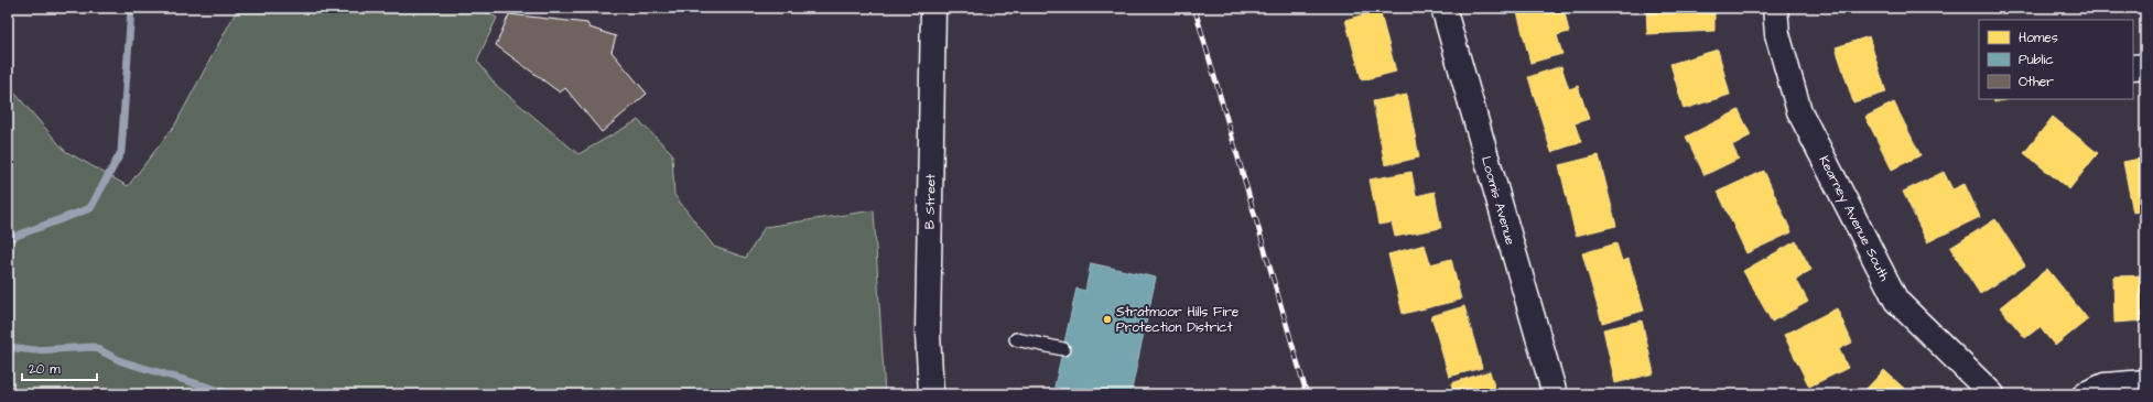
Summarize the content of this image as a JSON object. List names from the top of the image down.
{
  "streets": {
    "street": ["Loomis Avenue", "B Street", "Kearney Avenue South"]
  },
  "places": ["Stratmoor Hills Fire Protection District"],
  "legend": ["Homes", "Public", "Other"],
  "scale_bar": "20 m"
}
